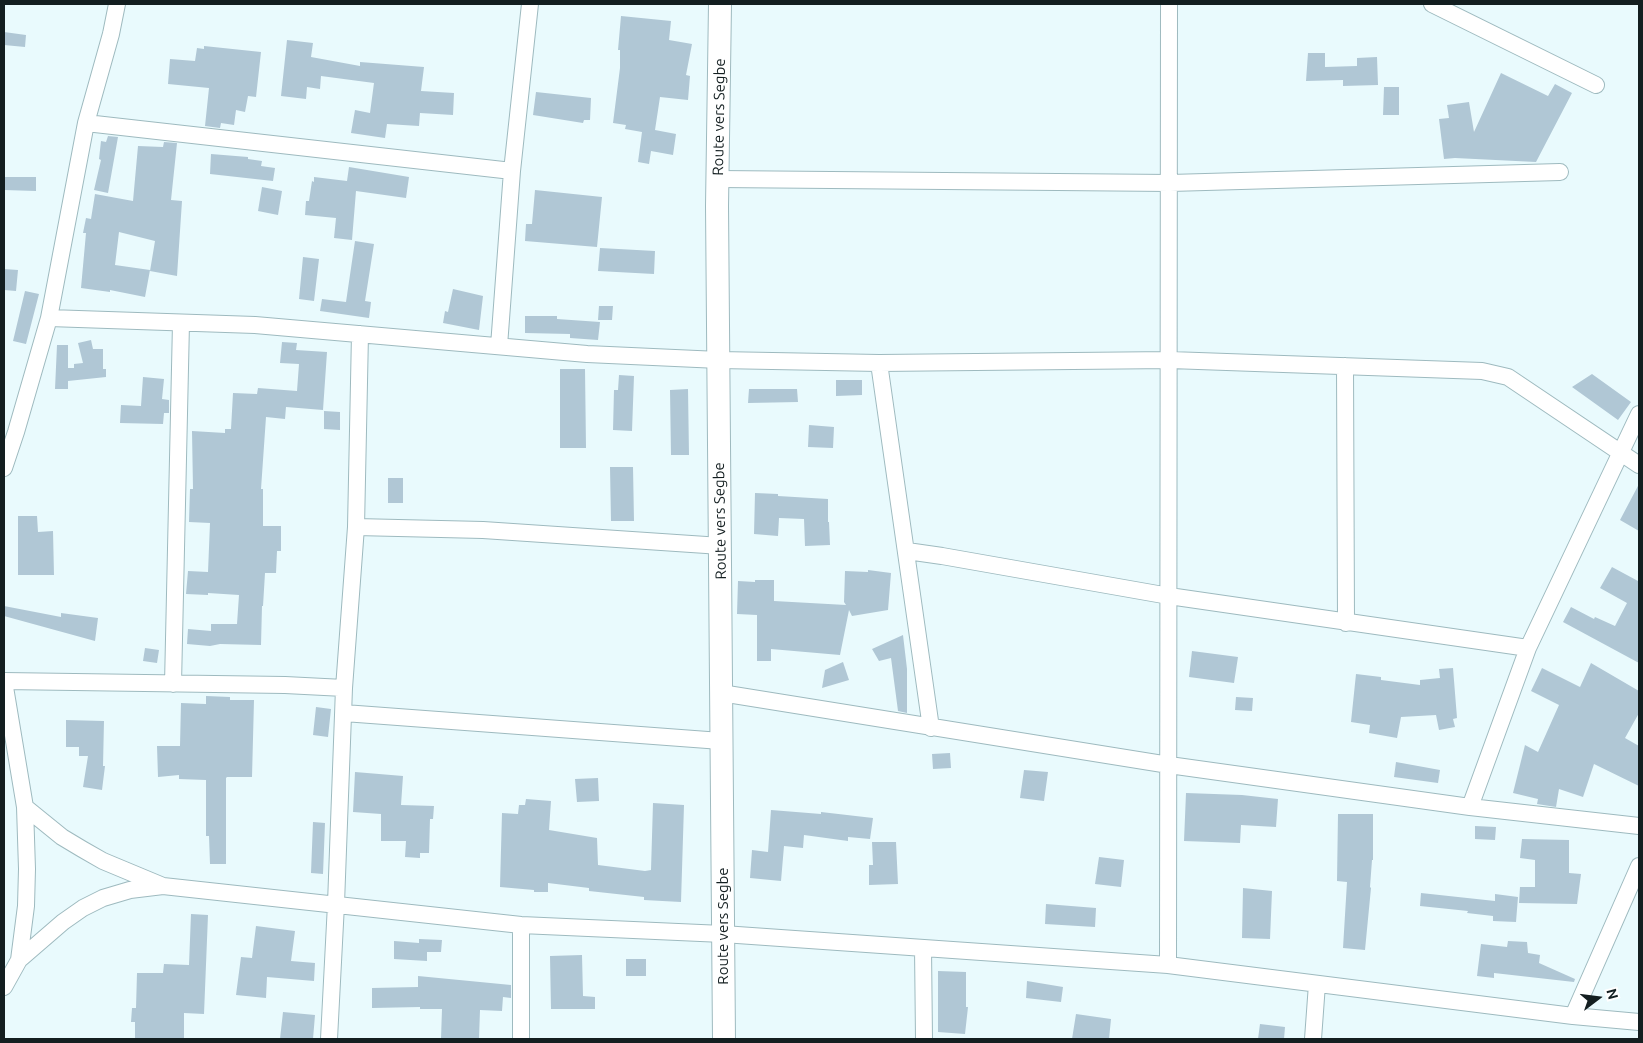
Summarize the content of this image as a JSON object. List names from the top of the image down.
{
  "streets": {
    "main road": ["Route vers Segbe"]
  },
  "north": "right"
}
